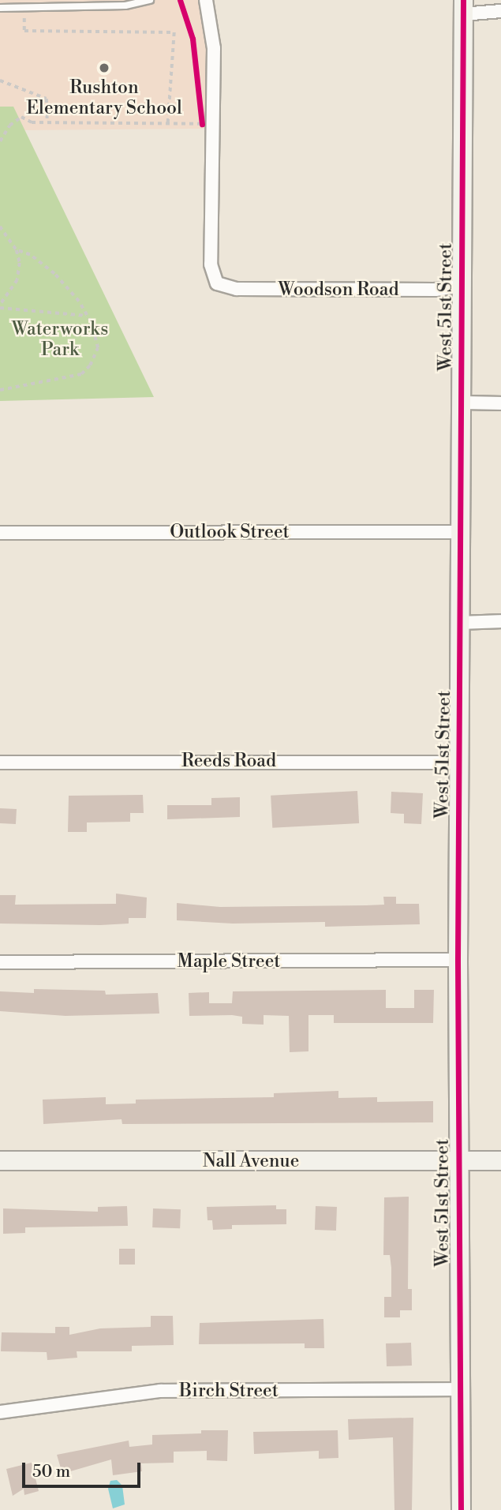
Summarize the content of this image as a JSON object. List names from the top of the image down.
{
  "streets": {
    "street": [
      "Woodson Road",
      "West 51st Street",
      "Outlook Street",
      "Reeds Road",
      "Maple Street",
      "Nall Avenue",
      "Birch Street"
    ]
  },
  "crossings": [
    ["Woodson Road", "West 51st Street"],
    ["West 51st Street", "Outlook Street"],
    ["West 51st Street", "Reeds Road"],
    ["West 51st Street", "Maple Street"],
    ["West 51st Street", "Nall Avenue"],
    ["West 51st Street", "Birch Street"]
  ],
  "parks": ["Waterworks Park"],
  "places": ["Rushton Elementary School"],
  "scale_bar": "50 m"
}
